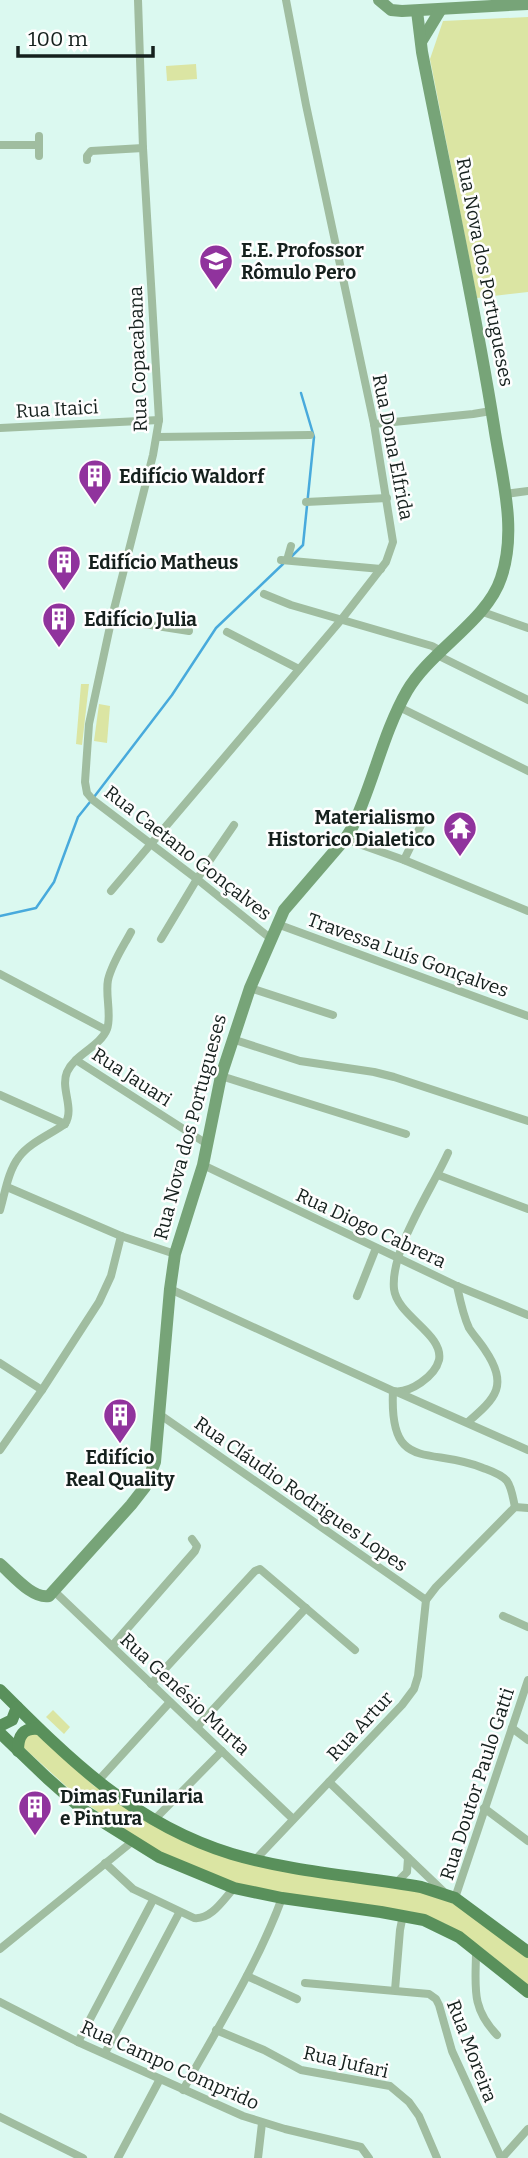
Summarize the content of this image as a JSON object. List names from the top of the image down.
{
  "streets": {
    "street": [
      "Rua Nova dos Portugueses",
      "Rua Copacabana",
      "Rua Itaici",
      "Rua Dona Elfrida",
      "Rua Caetano Gonçalves",
      "Travessa Luís Gonçalves",
      "Rua Jauari",
      "Rua Diogo Cabrera",
      "Rua Cláudio Rodrigues Lopes",
      "Rua Genésio Murta",
      "Rua Artur",
      "Rua Doutor Paulo Gatti",
      "Rua Moreira",
      "Rua Jufari",
      "Rua Campo Comprido"
    ]
  },
  "crossings": [
    ["Rua Nova dos Portugueses", "Rua Caetano Gonçalves"],
    ["Rua Nova dos Portugueses", "Travessa Luís Gonçalves"],
    ["Rua Nova dos Portugueses", "Rua Jauari"],
    ["Rua Nova dos Portugueses", "Rua Diogo Cabrera"],
    ["Rua Nova dos Portugueses", "Rua Cláudio Rodrigues Lopes"],
    ["Rua Nova dos Portugueses", "Rua Genésio Murta"],
    ["Rua Copacabana", "Rua Itaici"],
    ["Rua Copacabana", "Rua Caetano Gonçalves"],
    ["Rua Dona Elfrida", "Rua Caetano Gonçalves"],
    ["Rua Cláudio Rodrigues Lopes", "Rua Artur"],
    ["Rua Genésio Murta", "Rua Artur"]
  ],
  "places": {
    "school or university": ["E.E. Profossor Rômulo Pero"],
    "building": [
      "Edifício Waldorf",
      "Edifício Matheus",
      "Edifício Julia",
      "Edifício Real Quality",
      "Dimas Funilaria e Pintura"
    ],
    "temple": ["Materialismo Historico Dialetico"]
  },
  "scale_bar": "100 m"
}
